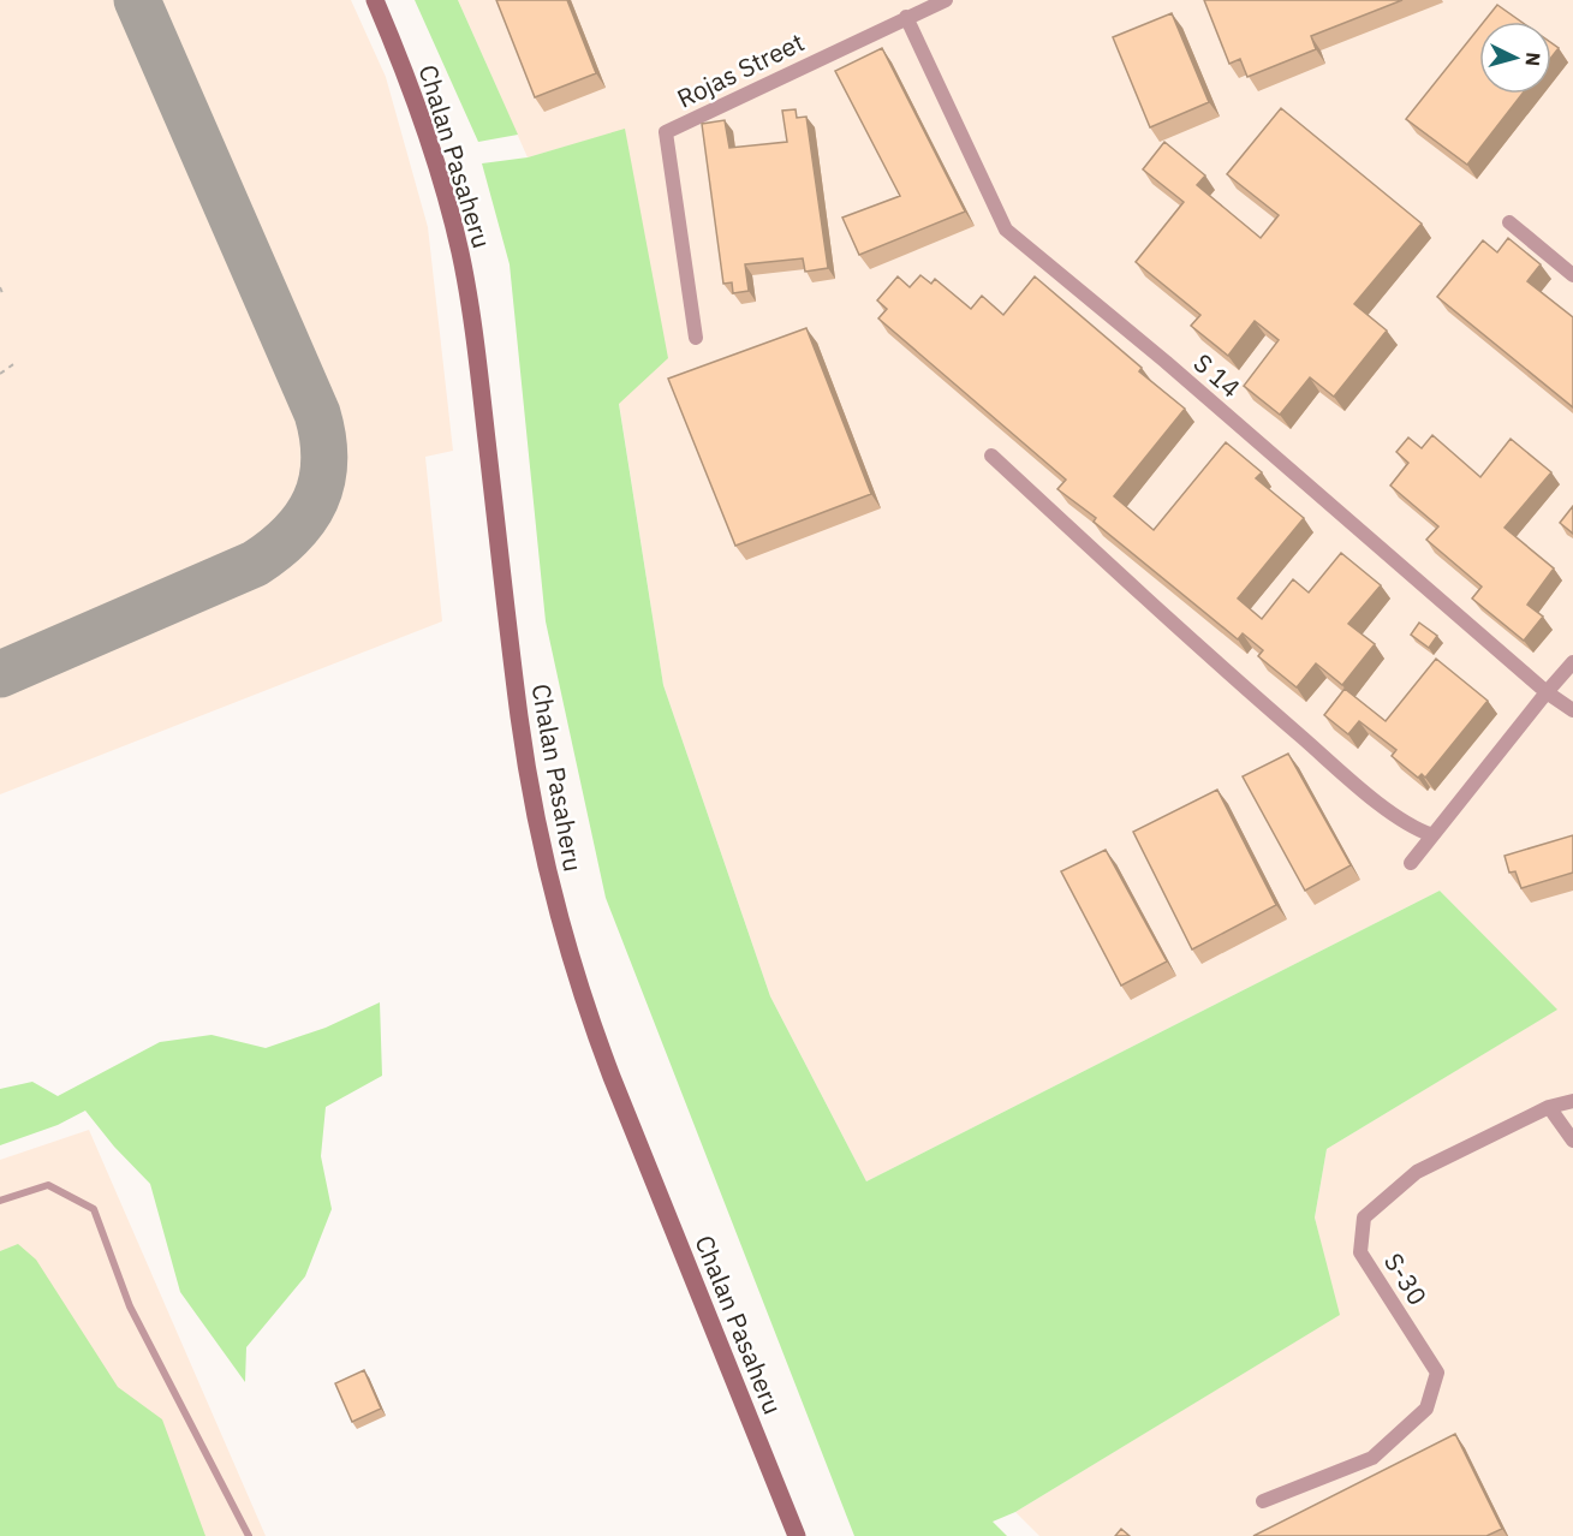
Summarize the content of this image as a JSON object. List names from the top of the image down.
{
  "streets": {
    "main road": ["Chalan Pasaheru"],
    "street": ["Rojas Street", "S 14", "S-30"]
  },
  "crossings": [
    ["Rojas Street", "S 14"]
  ],
  "north": "right"
}
